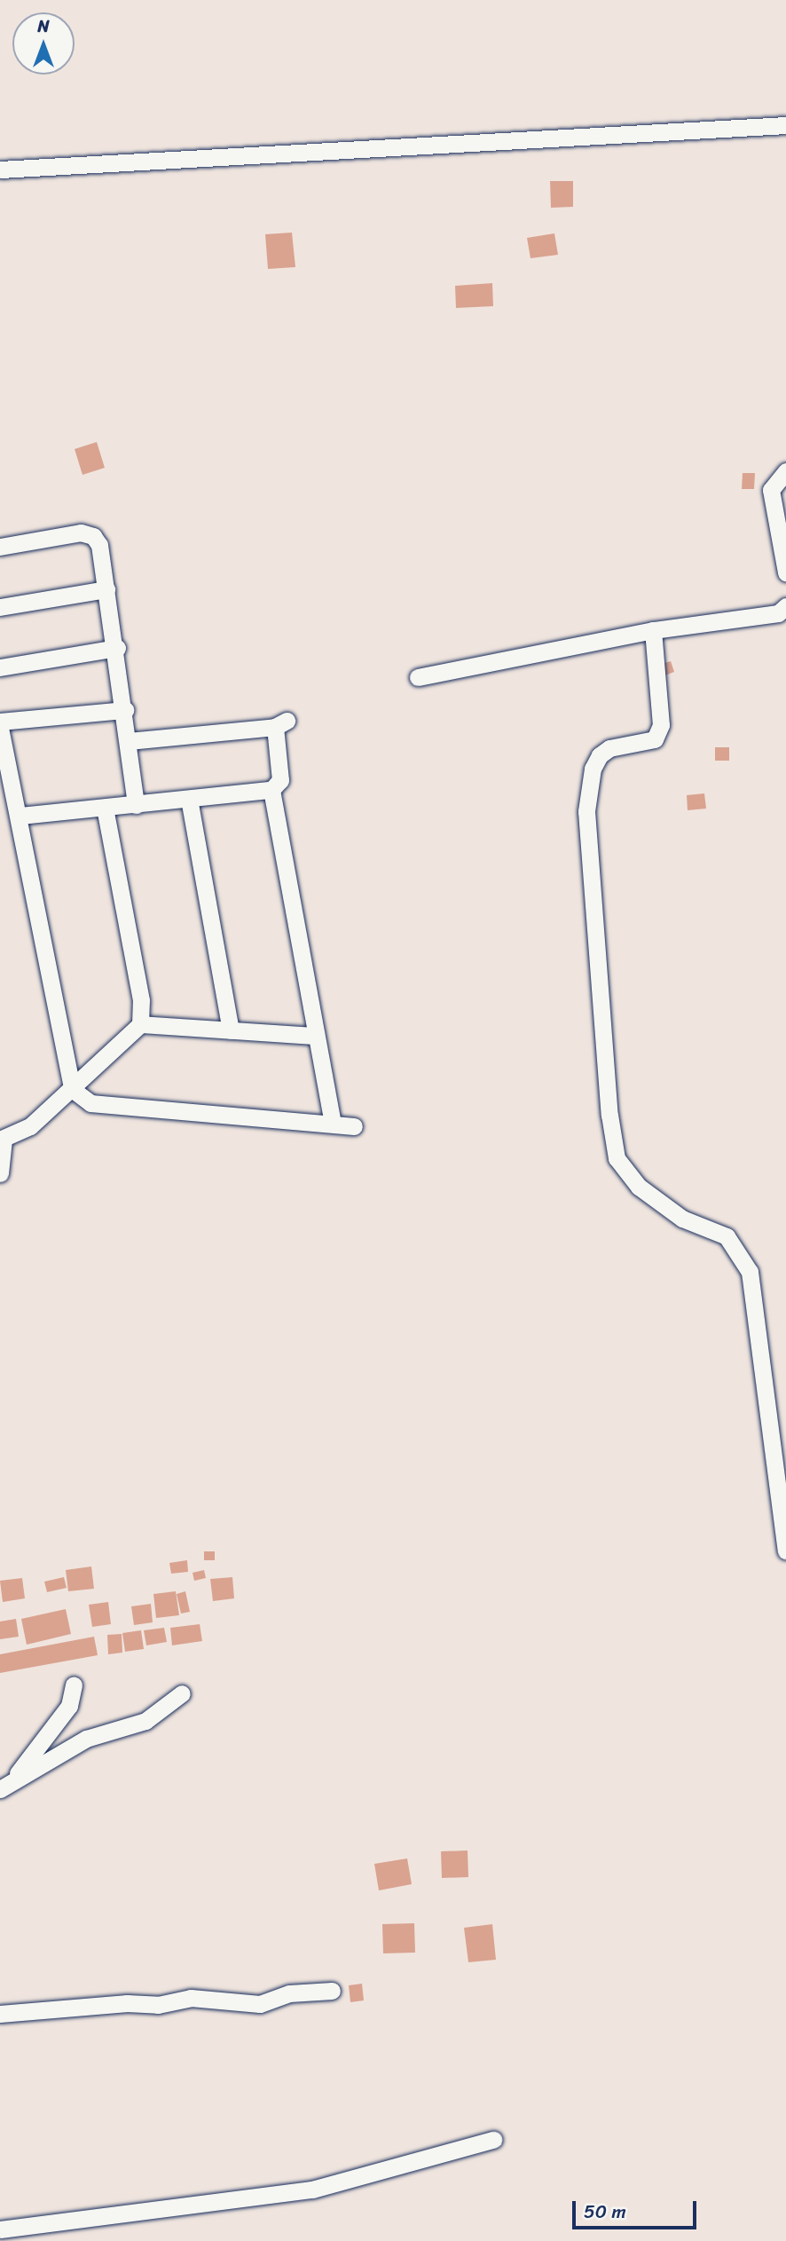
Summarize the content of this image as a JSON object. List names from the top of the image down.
{
  "scale_bar": "50 m",
  "north": "top"
}
